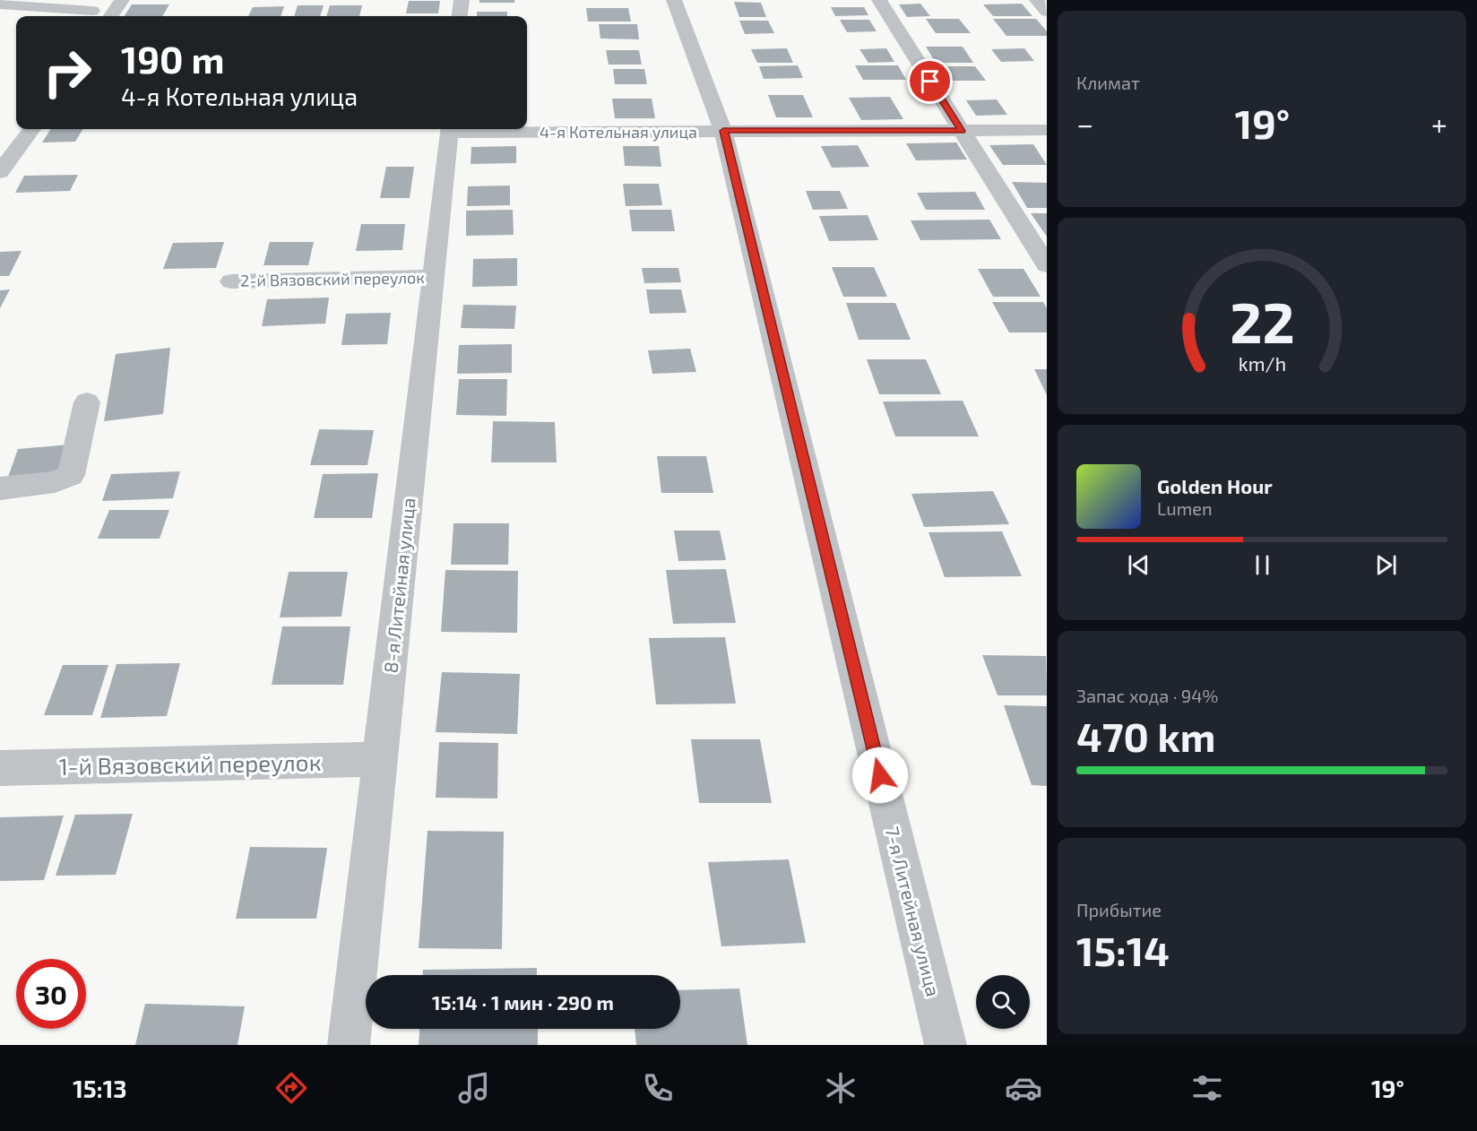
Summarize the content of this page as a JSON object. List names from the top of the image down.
{
  "streets": {
    "street": [
      "4-я Котельная улица",
      "2-й Вязовский переулок",
      "8-я Литейная улица",
      "1-й Вязовский переулок",
      "7-я Литейная улица"
    ]
  },
  "crossings": [
    ["4-я Котельная улица", "8-я Литейная улица"],
    ["4-я Котельная улица", "7-я Литейная улица"],
    ["2-й Вязовский переулок", "8-я Литейная улица"],
    ["8-я Литейная улица", "1-й Вязовский переулок"]
  ],
  "page": {
    "tile": [
      "Климат",
      ["Запас хода · 94%", "470 km"],
      ["Прибытие", "15:14"]
    ],
    "turn": ["190 m", "4-я Котельная улица"],
    "heat": ["−", "19°", "+"],
    "song": ["Golden Hour", "Lumen"],
    "limit": "30",
    "trip": "15:14 · 1 мин · 290 m",
    "tabs": ["15:13", "19°"],
    "gauge": ["22", "km/h"]
  }
}
